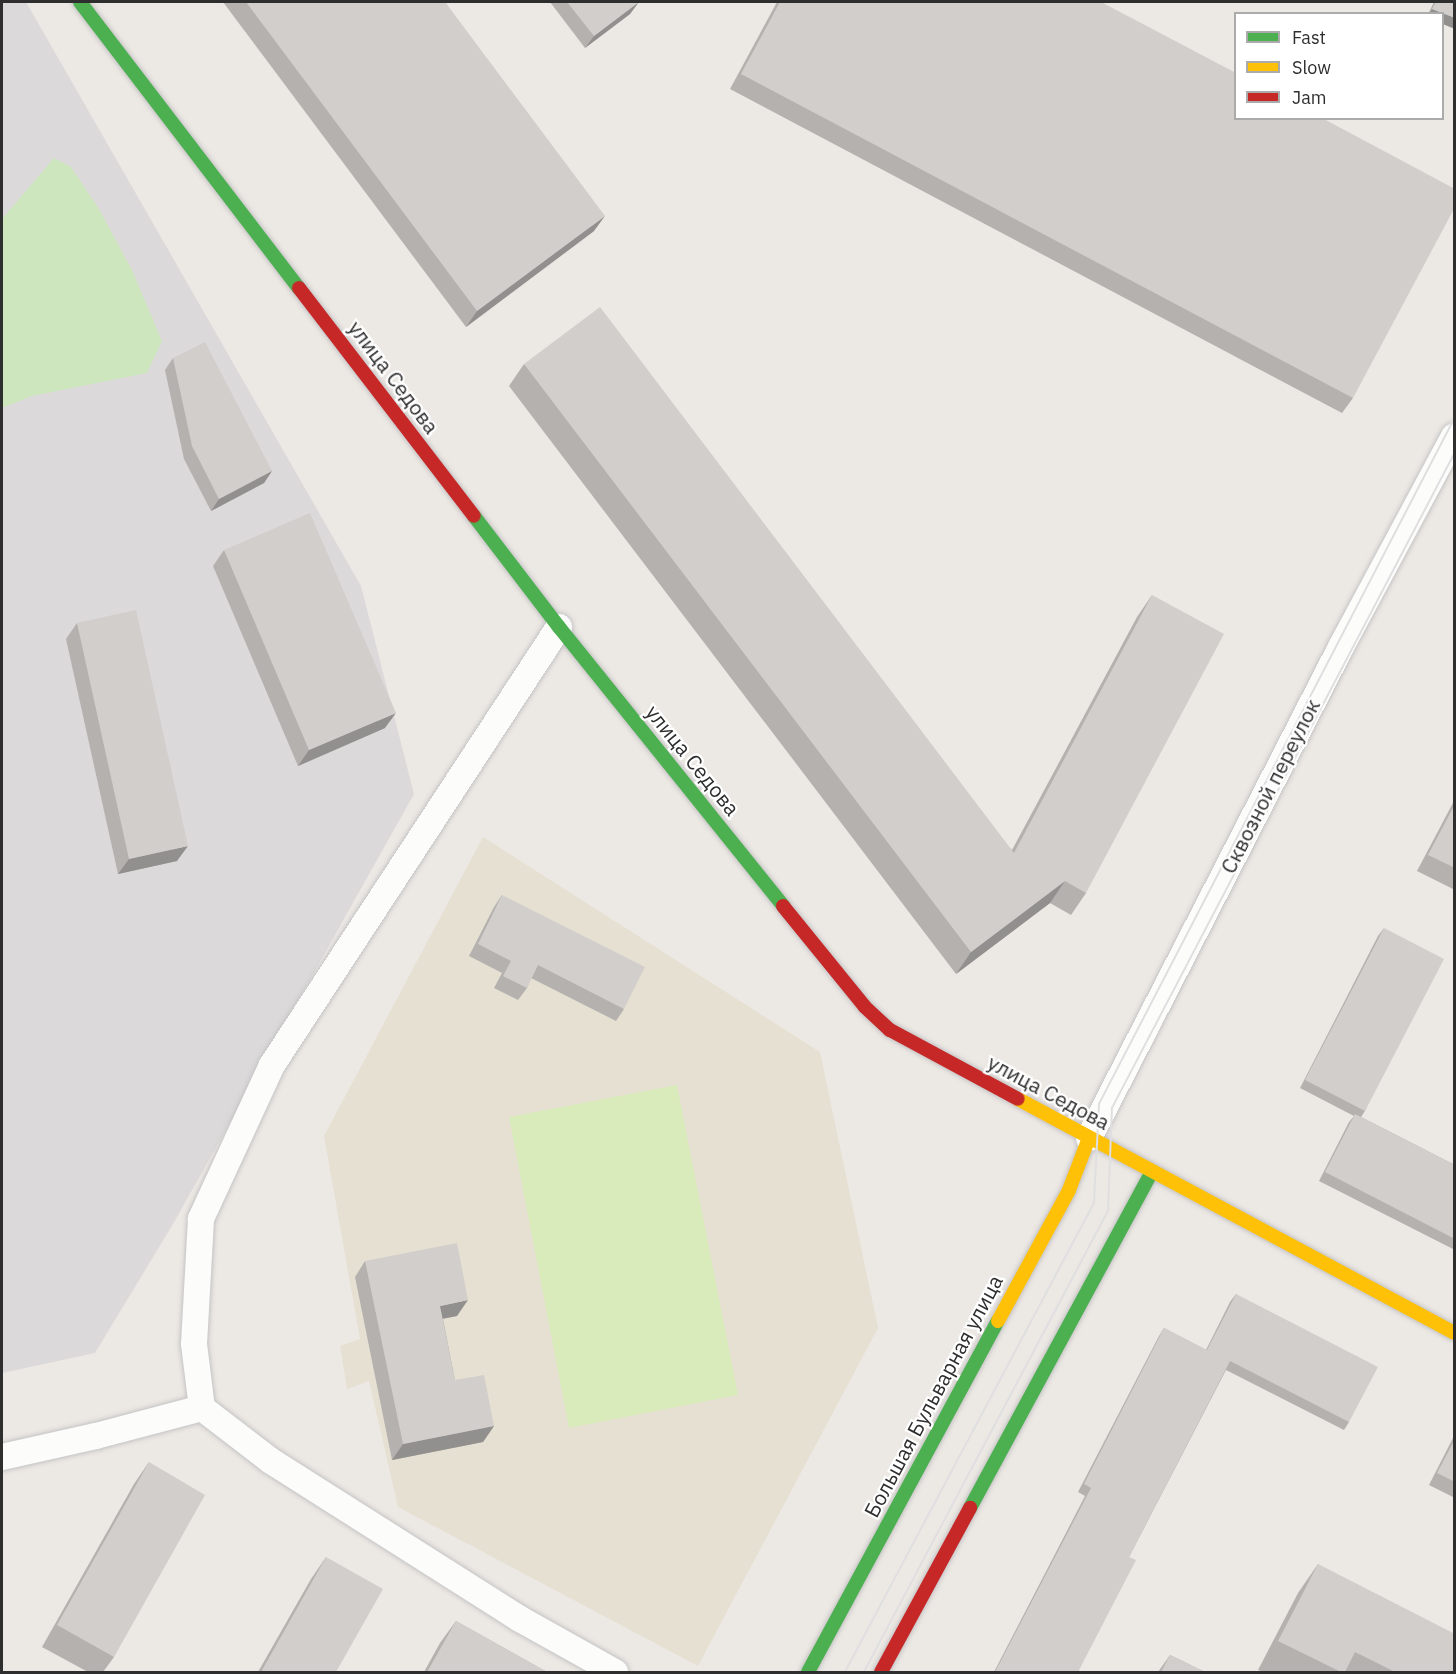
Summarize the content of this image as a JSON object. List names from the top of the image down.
{
  "streets": {
    "main road": ["улица Седова", "Большая Бульварная улица"],
    "street": ["Сквозной переулок"]
  },
  "crossings": [
    ["улица Седова", "Сквозной переулок"],
    ["улица Седова", "Большая Бульварная улица"],
    ["Сквозной переулок", "Большая Бульварная улица"]
  ],
  "legend": ["Fast", "Slow", "Jam"]
}
